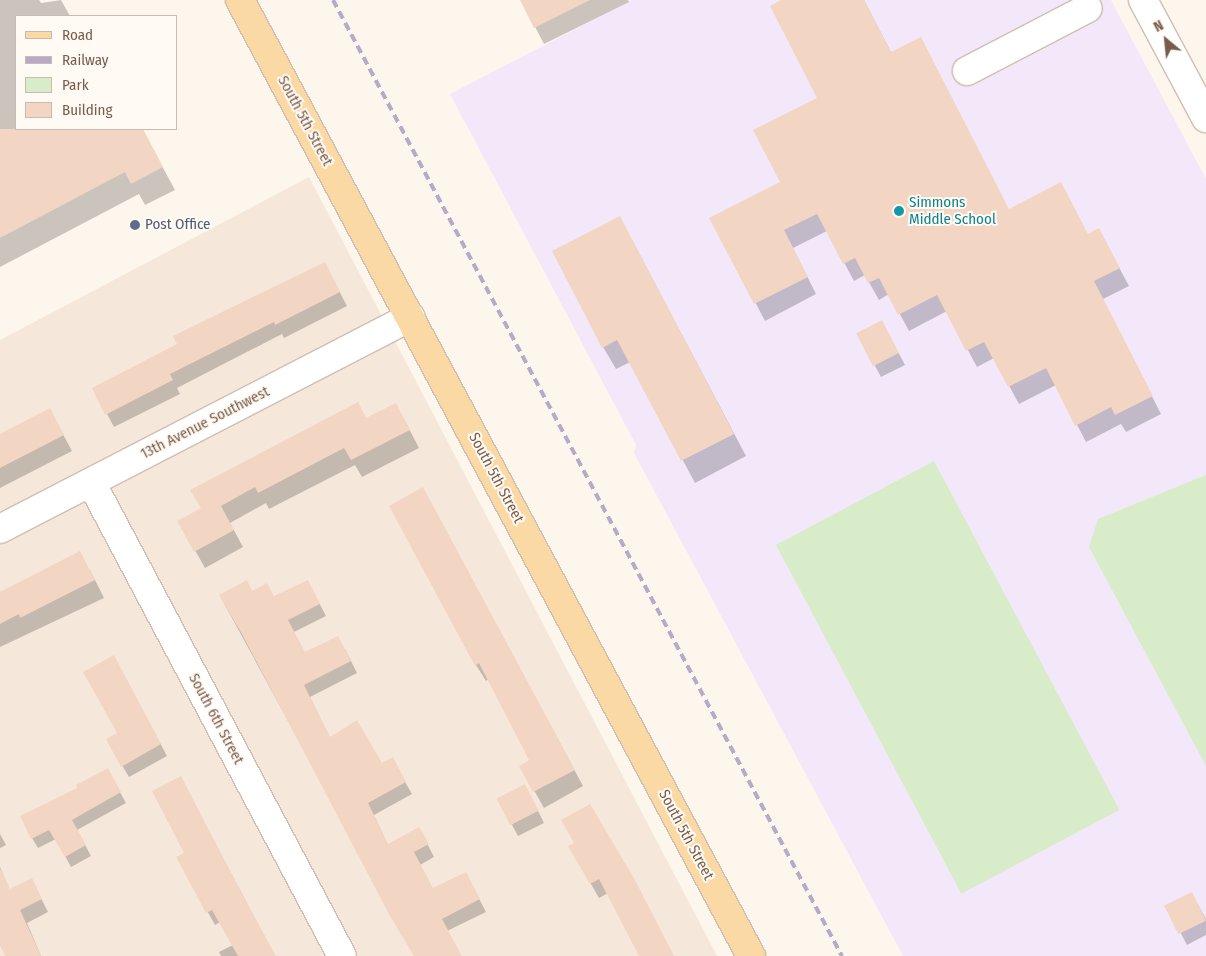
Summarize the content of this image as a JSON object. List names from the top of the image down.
{
  "streets": {
    "main road": ["South 5th Street"],
    "street": ["13th Avenue Southwest", "South 6th Street"]
  },
  "crossings": [
    ["South 5th Street", "13th Avenue Southwest"],
    ["13th Avenue Southwest", "South 6th Street"]
  ],
  "places": ["Simmons Middle School", "Post Office"],
  "legend": [
    "Road",
    "Railway",
    "Park",
    "Building"
  ],
  "north": "top left"
}
